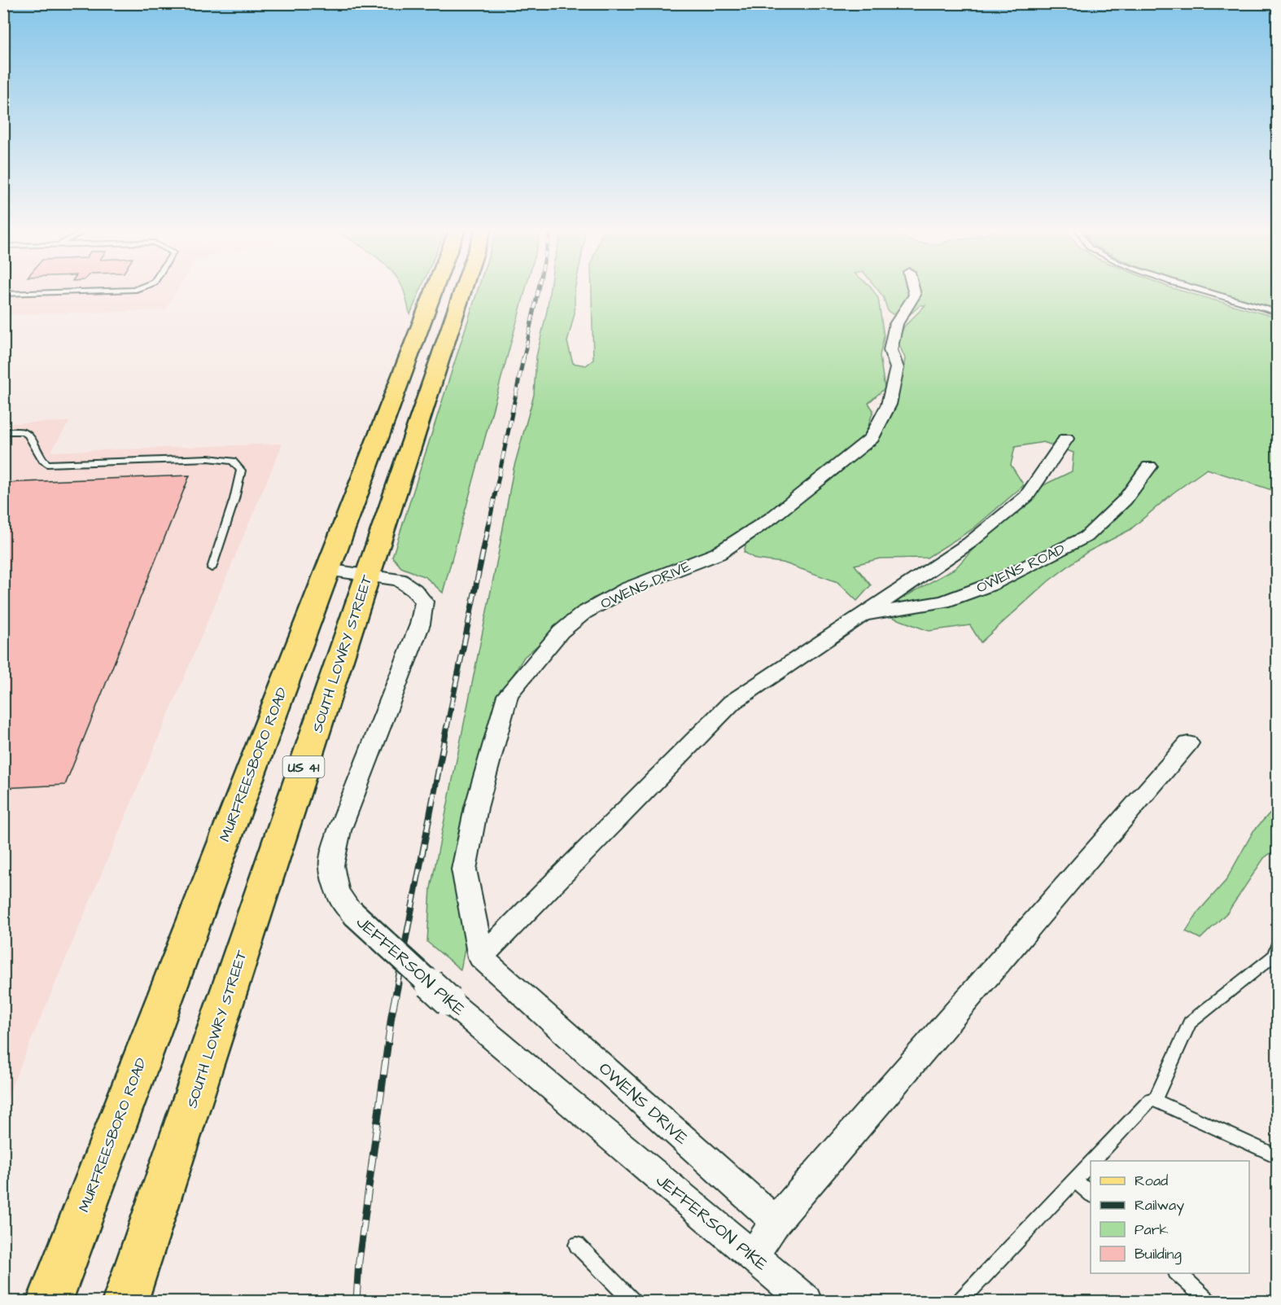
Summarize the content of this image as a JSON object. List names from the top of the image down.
{
  "streets": {
    "main road": ["SOUTH LOWRY STREET", "MURFREESBORO ROAD", "US 41"],
    "street": ["OWENS ROAD", "OWENS DRIVE", "JEFFERSON PIKE"]
  },
  "crossings": [
    ["SOUTH LOWRY STREET", "JEFFERSON PIKE"],
    ["MURFREESBORO ROAD", "JEFFERSON PIKE"]
  ],
  "legend": [
    "Road",
    "Railway",
    "Park",
    "Building"
  ]
}
